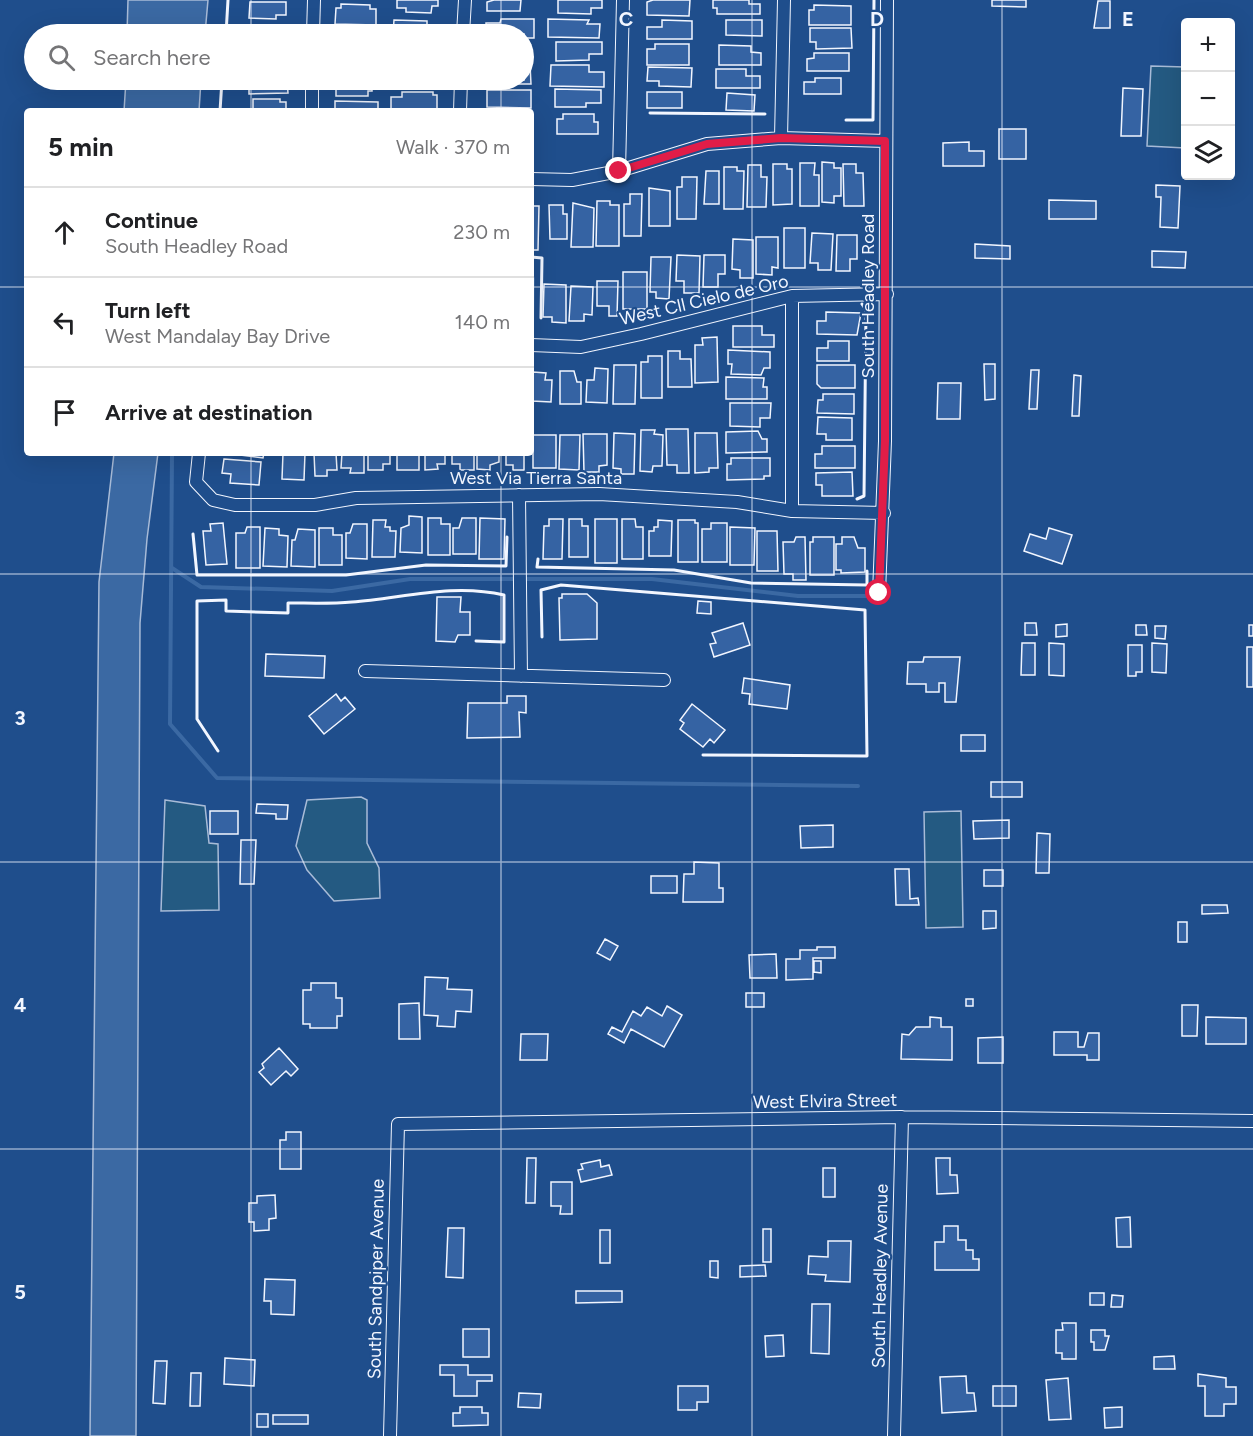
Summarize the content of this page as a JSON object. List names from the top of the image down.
{
  "streets": {
    "street": [
      "South Headley Road",
      "West Cll Cielo de Oro",
      "West Via Tierra Santa",
      "West Elvira Street",
      "South Headley Avenue",
      "South Sandpiper Avenue"
    ]
  },
  "crossings": [
    ["South Headley Road", "West Cll Cielo de Oro"],
    ["South Headley Road", "West Via Tierra Santa"],
    ["West Elvira Street", "South Headley Avenue"],
    ["West Elvira Street", "South Sandpiper Avenue"]
  ],
  "page": {
    "map_buttons": ["+", "−"],
    "search": "Search here",
    "heading": ["5 min", "Walk · 370 m"],
    "list": [
      ["Continue", "South Headley Road", "230 m"],
      ["Turn left", "West Mandalay Bay Drive", "140 m"],
      "Arrive at destination"
    ]
  },
  "grid": {
    "columns": ["C", "D", "E"],
    "rows": ["3", "4", "5"]
  }
}
